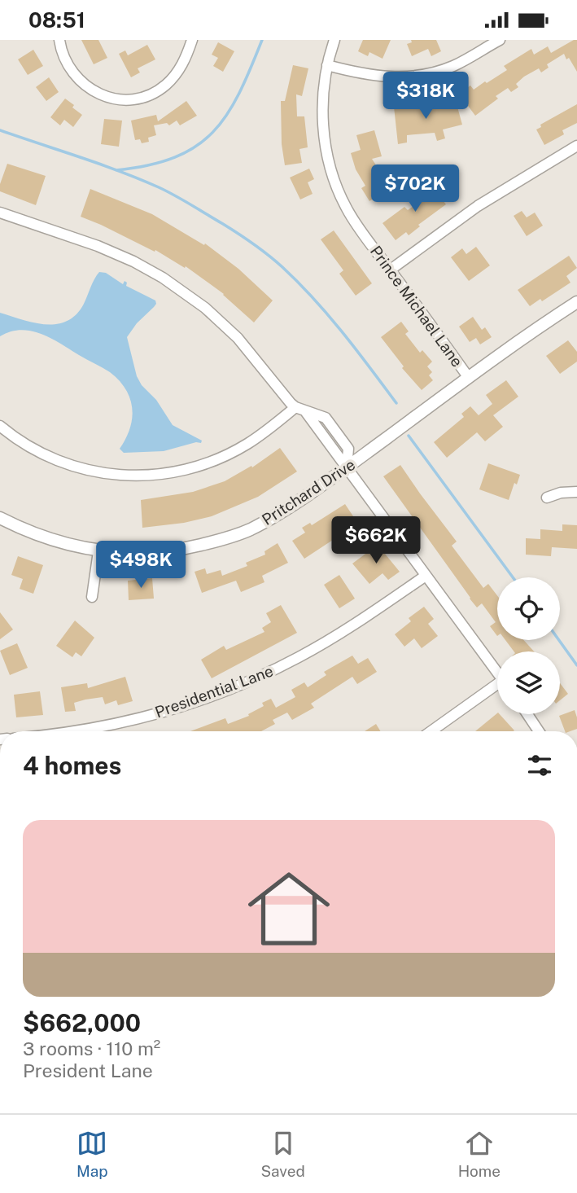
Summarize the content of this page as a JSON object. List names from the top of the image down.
{
  "streets": {
    "street": ["Prince Michael Lane", "Pritchard Drive", "Presidential Lane"]
  },
  "crossings": [
    ["Prince Michael Lane", "Pritchard Drive"]
  ],
  "page": {
    "status": "08:51",
    "price": [
      "$318K",
      "$702K",
      "$662K",
      "$498K"
    ],
    "heading": "4 homes",
    "list": [
      {
        "name": "$662,000",
        "note": "3 rooms · 110 m² · President Lane"
      }
    ],
    "tabs": ["Map", "Saved", "Home"]
  }
}
